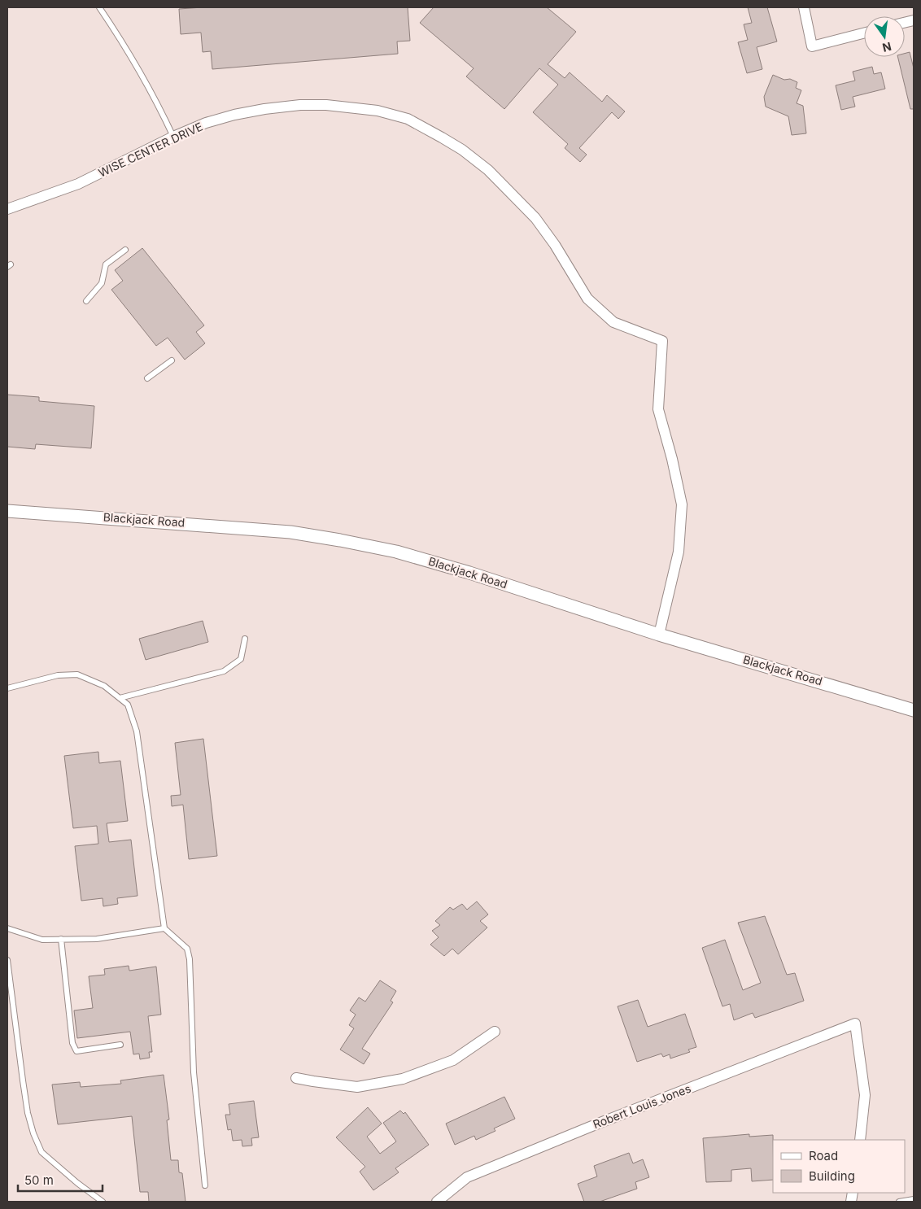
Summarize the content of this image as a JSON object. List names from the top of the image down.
{
  "streets": {
    "street": ["WISE CENTER DRIVE", "Blackjack Road", "Robert Louis Jones"]
  },
  "crossings": [
    ["WISE CENTER DRIVE", "Blackjack Road"]
  ],
  "legend": ["Road", "Building"],
  "scale_bar": "50 m",
  "north": "bottom"
}
